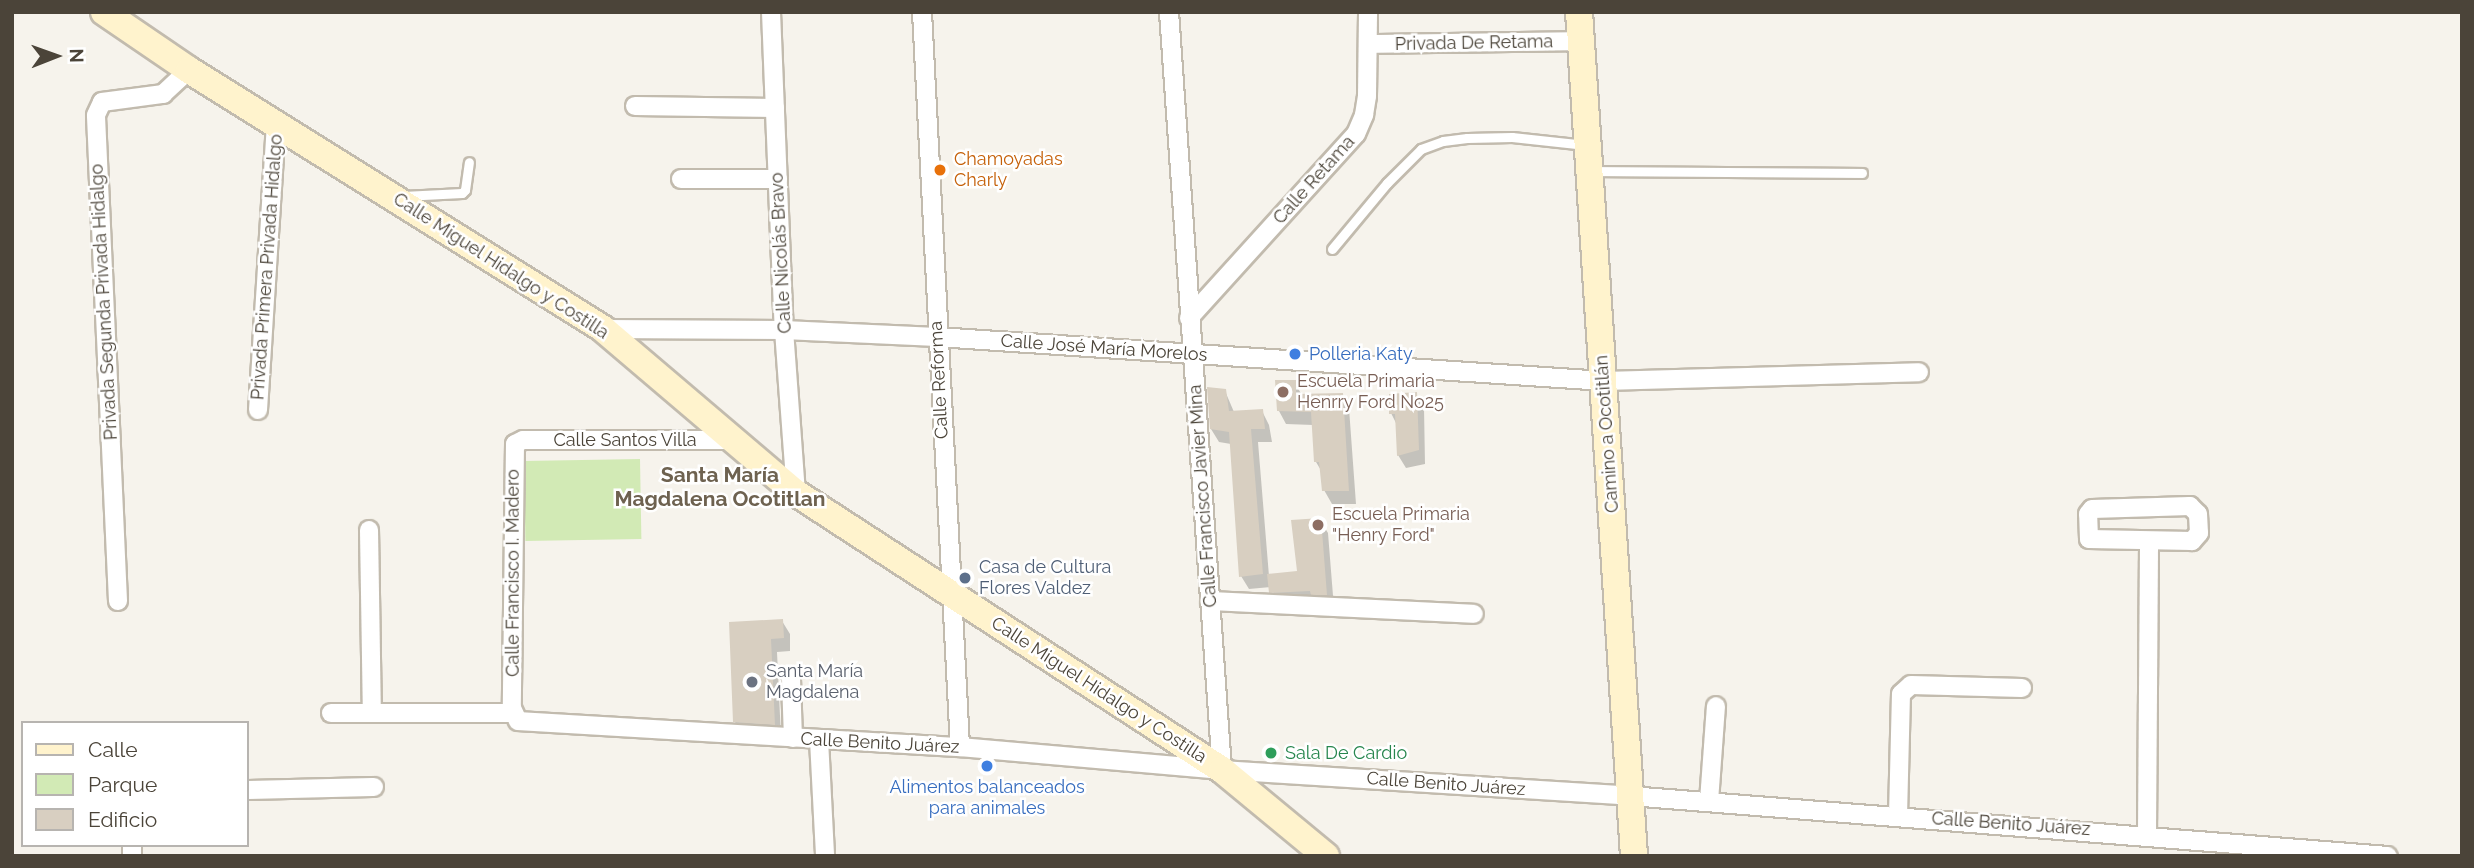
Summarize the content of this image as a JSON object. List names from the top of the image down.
{
  "streets": {
    "street": [
      "Privada De Retama",
      "Calle Retama",
      "Calle Nicolás Bravo",
      "Calle Miguel Hidalgo y Costilla",
      "Privada Primera Privada Hidalgo",
      "Privada Segunda Privada Hidalgo",
      "Calle José María Morelos",
      "Calle Reforma",
      "Camino a Ocotitlán",
      "Calle Santos Villa",
      "Calle Francisco Javier Mina",
      "Calle Francisco I. Madero",
      "Calle Benito Juárez"
    ]
  },
  "crossings": [
    ["Privada De Retama", "Calle Retama"],
    ["Privada De Retama", "Camino a Ocotitlán"],
    ["Calle Retama", "Calle Francisco Javier Mina"],
    ["Calle Nicolás Bravo", "Calle Miguel Hidalgo y Costilla"],
    ["Calle Nicolás Bravo", "Calle José María Morelos"],
    ["Calle Miguel Hidalgo y Costilla", "Privada Primera Privada Hidalgo"],
    ["Calle Miguel Hidalgo y Costilla", "Privada Segunda Privada Hidalgo"],
    ["Calle Miguel Hidalgo y Costilla", "Calle José María Morelos"],
    ["Calle Miguel Hidalgo y Costilla", "Calle Reforma"],
    ["Calle Miguel Hidalgo y Costilla", "Calle Santos Villa"],
    ["Calle Miguel Hidalgo y Costilla", "Calle Francisco Javier Mina"],
    ["Calle Miguel Hidalgo y Costilla", "Calle Benito Juárez"],
    ["Calle José María Morelos", "Calle Reforma"],
    ["Calle José María Morelos", "Camino a Ocotitlán"],
    ["Calle José María Morelos", "Calle Francisco Javier Mina"],
    ["Calle Reforma", "Calle Benito Juárez"],
    ["Camino a Ocotitlán", "Calle Benito Juárez"],
    ["Calle Santos Villa", "Calle Francisco I. Madero"],
    ["Calle Francisco Javier Mina", "Calle Benito Juárez"],
    ["Calle Francisco I. Madero", "Calle Benito Juárez"]
  ],
  "districts": ["Santa María Magdalena Ocotitlan"],
  "places": [
    "Chamoyadas Charly",
    "Polleria Katy",
    "Escuela Primaria Henrry Ford No25",
    "Escuela Primaria \"Henry Ford\"",
    "Casa de Cultura Flores Valdez",
    "Santa María Magdalena",
    "Sala De Cardio",
    "Alimentos balanceados para animales"
  ],
  "legend": ["Calle", "Parque", "Edificio"],
  "north": "right"
}
